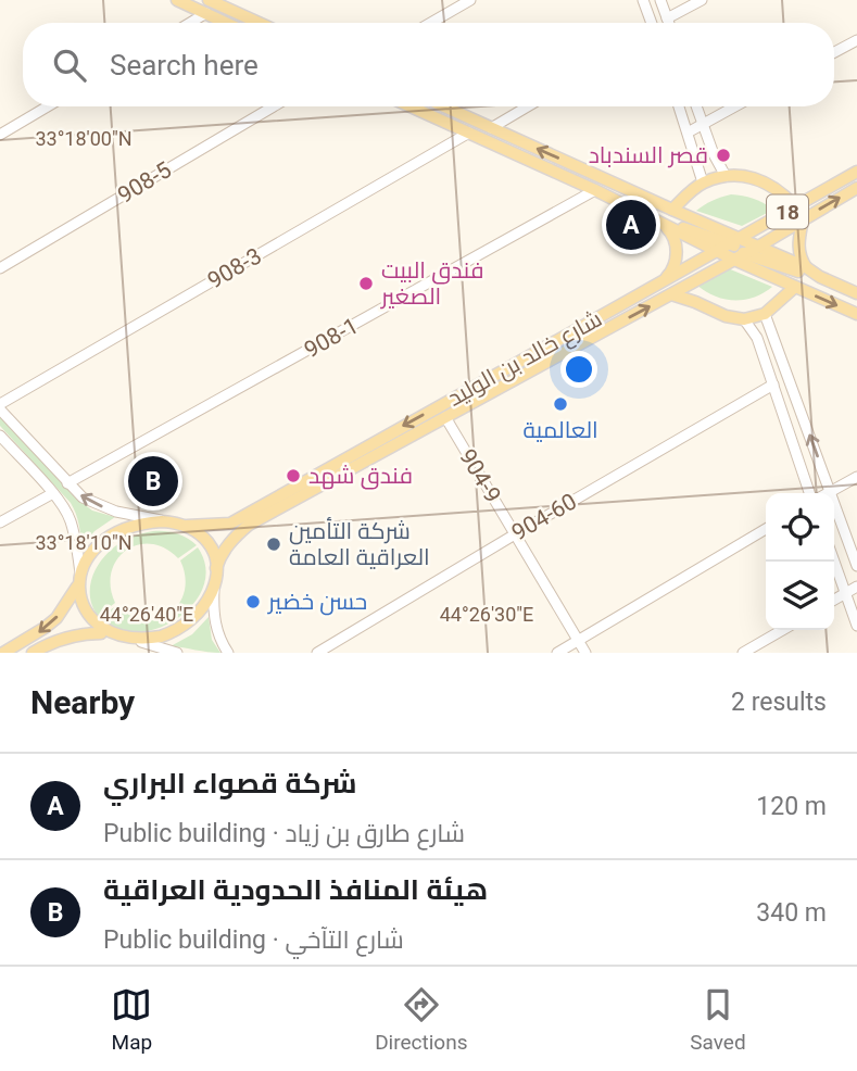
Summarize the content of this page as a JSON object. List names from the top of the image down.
{
  "streets": {
    "main road": ["18", "شارع خالد بن الوليد"],
    "street": [
      "908-5",
      "908-3",
      "908-1",
      "904-9",
      "904-60"
    ]
  },
  "crossings": [
    ["شارع خالد بن الوليد", "904-9"],
    ["904-9", "904-60"]
  ],
  "places": [
    "قصر السندباد",
    "فندق البيت الصغير",
    "العالمية",
    "فندق شهد",
    "شركة التأمين العراقية العامة",
    "حسن خضير"
  ],
  "page": {
    "search": "Search here",
    "pins": ["A", "B"],
    "heading": ["Nearby", "2 results"],
    "list": [
      {
        "mark": "A",
        "name": "شركة قصواء البراري",
        "note": "Public building · شارع طارق بن زياد",
        "value": "120 m"
      },
      {
        "mark": "B",
        "name": "هيئة المنافذ الحدودية العراقية",
        "note": "Public building · شارع التآخي",
        "value": "340 m"
      }
    ],
    "nav": ["Map", "Directions", "Saved"]
  },
  "coordinates": [
    "33°18'00\"N",
    "33°18'10\"N",
    "44°26'40\"E",
    "44°26'30\"E"
  ]
}
